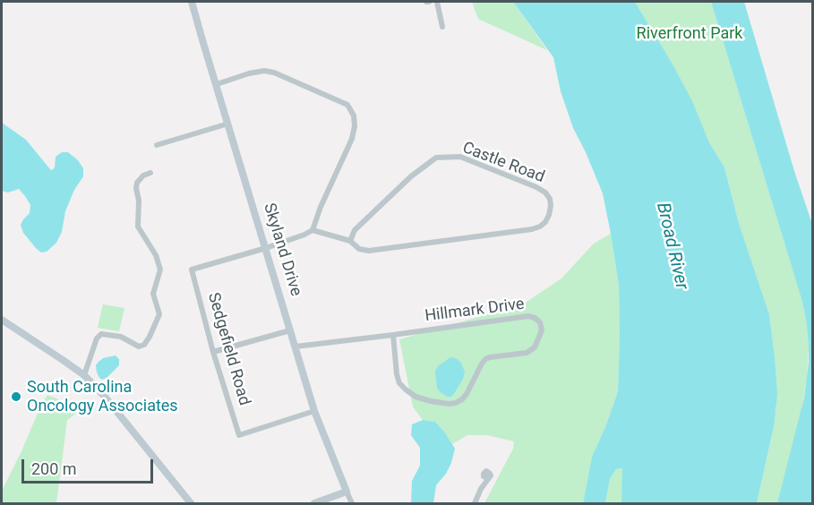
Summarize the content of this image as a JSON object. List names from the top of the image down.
{
  "streets": {
    "street": [
      "Castle Road",
      "Skyland Drive",
      "Hillmark Drive",
      "Sedgefield Road"
    ]
  },
  "crossings": [
    ["Skyland Drive", "Hillmark Drive"],
    ["Skyland Drive", "Sedgefield Road"]
  ],
  "water": ["Broad River"],
  "parks": ["Riverfront Park"],
  "places": ["South Carolina Oncology Associates"],
  "scale_bar": "200 m"
}
